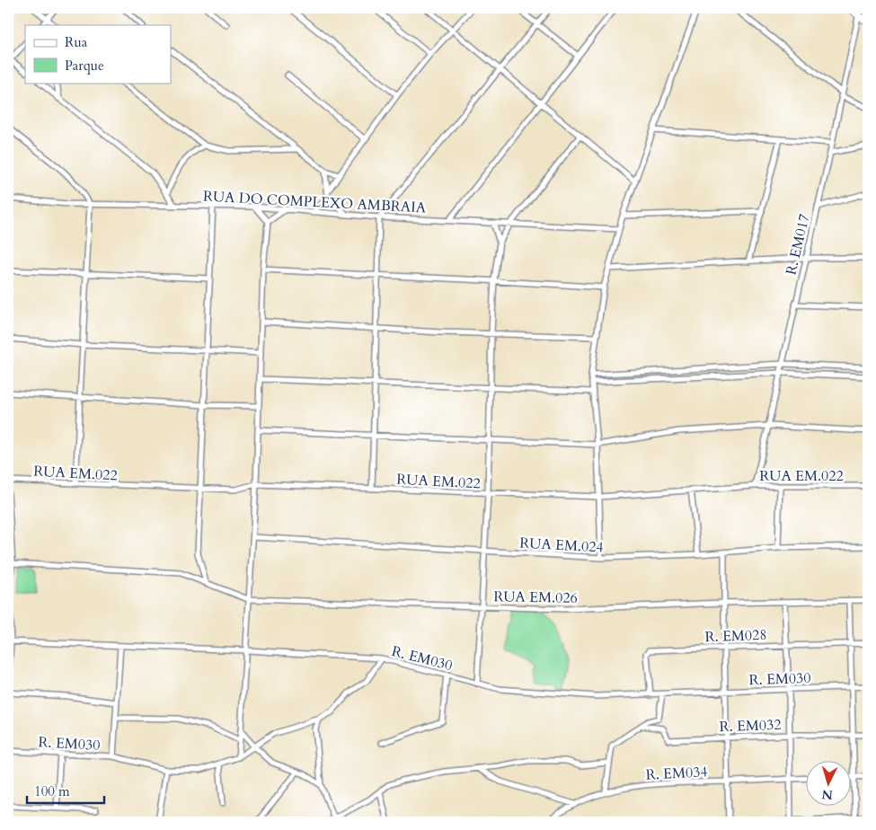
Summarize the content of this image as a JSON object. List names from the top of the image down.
{
  "streets": {
    "street": [
      "RUA DO COMPLEXO AMBRAIA",
      "R. EM017",
      "RUA EM.022",
      "RUA EM.024",
      "RUA EM.026",
      "R. EM028",
      "R. EM030",
      "R. EM032",
      "R. EM034"
    ]
  },
  "crossings": [
    ["R. EM017", "RUA EM.022"],
    ["R. EM028", "R. EM030"]
  ],
  "legend": ["Rua", "Parque"],
  "scale_bar": "100 m",
  "north": "bottom"
}
